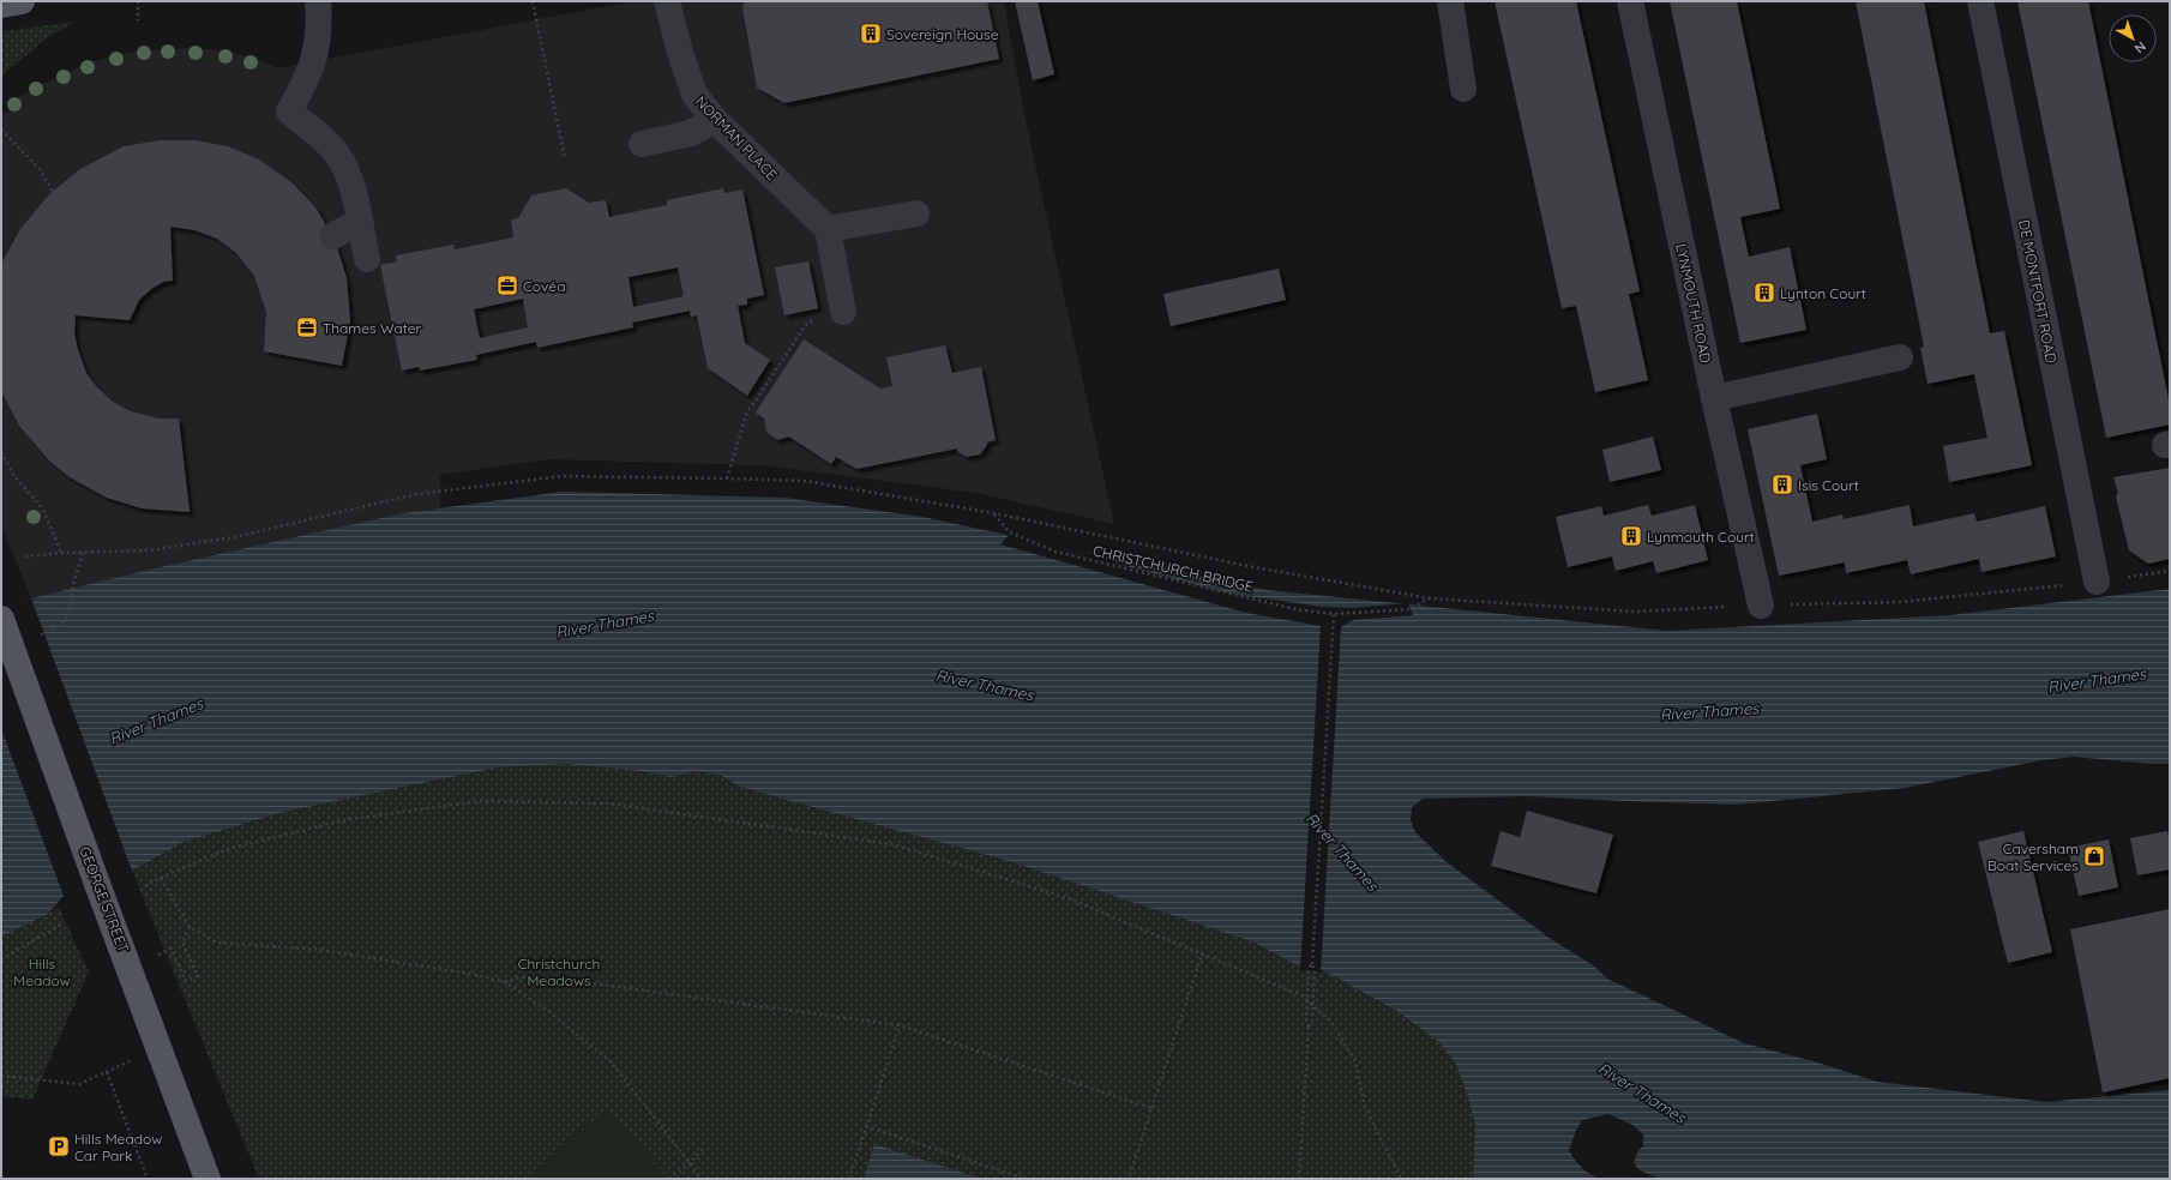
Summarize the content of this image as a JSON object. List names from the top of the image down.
{
  "streets": {
    "main road": ["GEORGE STREET"],
    "street": ["NORMAN PLACE", "DE MONTFORT ROAD", "LYNMOUTH ROAD"],
    "path": ["CHRISTCHURCH BRIDGE"]
  },
  "water": ["River Thames"],
  "parks": ["Hills Meadow", "Christchurch Meadows"],
  "places": {
    "building": [
      "Sovereign House",
      "Lynton Court",
      "Isis Court",
      "Lynmouth Court"
    ],
    "office": ["Covéa", "Thames Water"],
    "shop": ["Caversham Boat Services"],
    "parking": ["Hills Meadow Car Park"]
  },
  "north": "bottom right"
}
